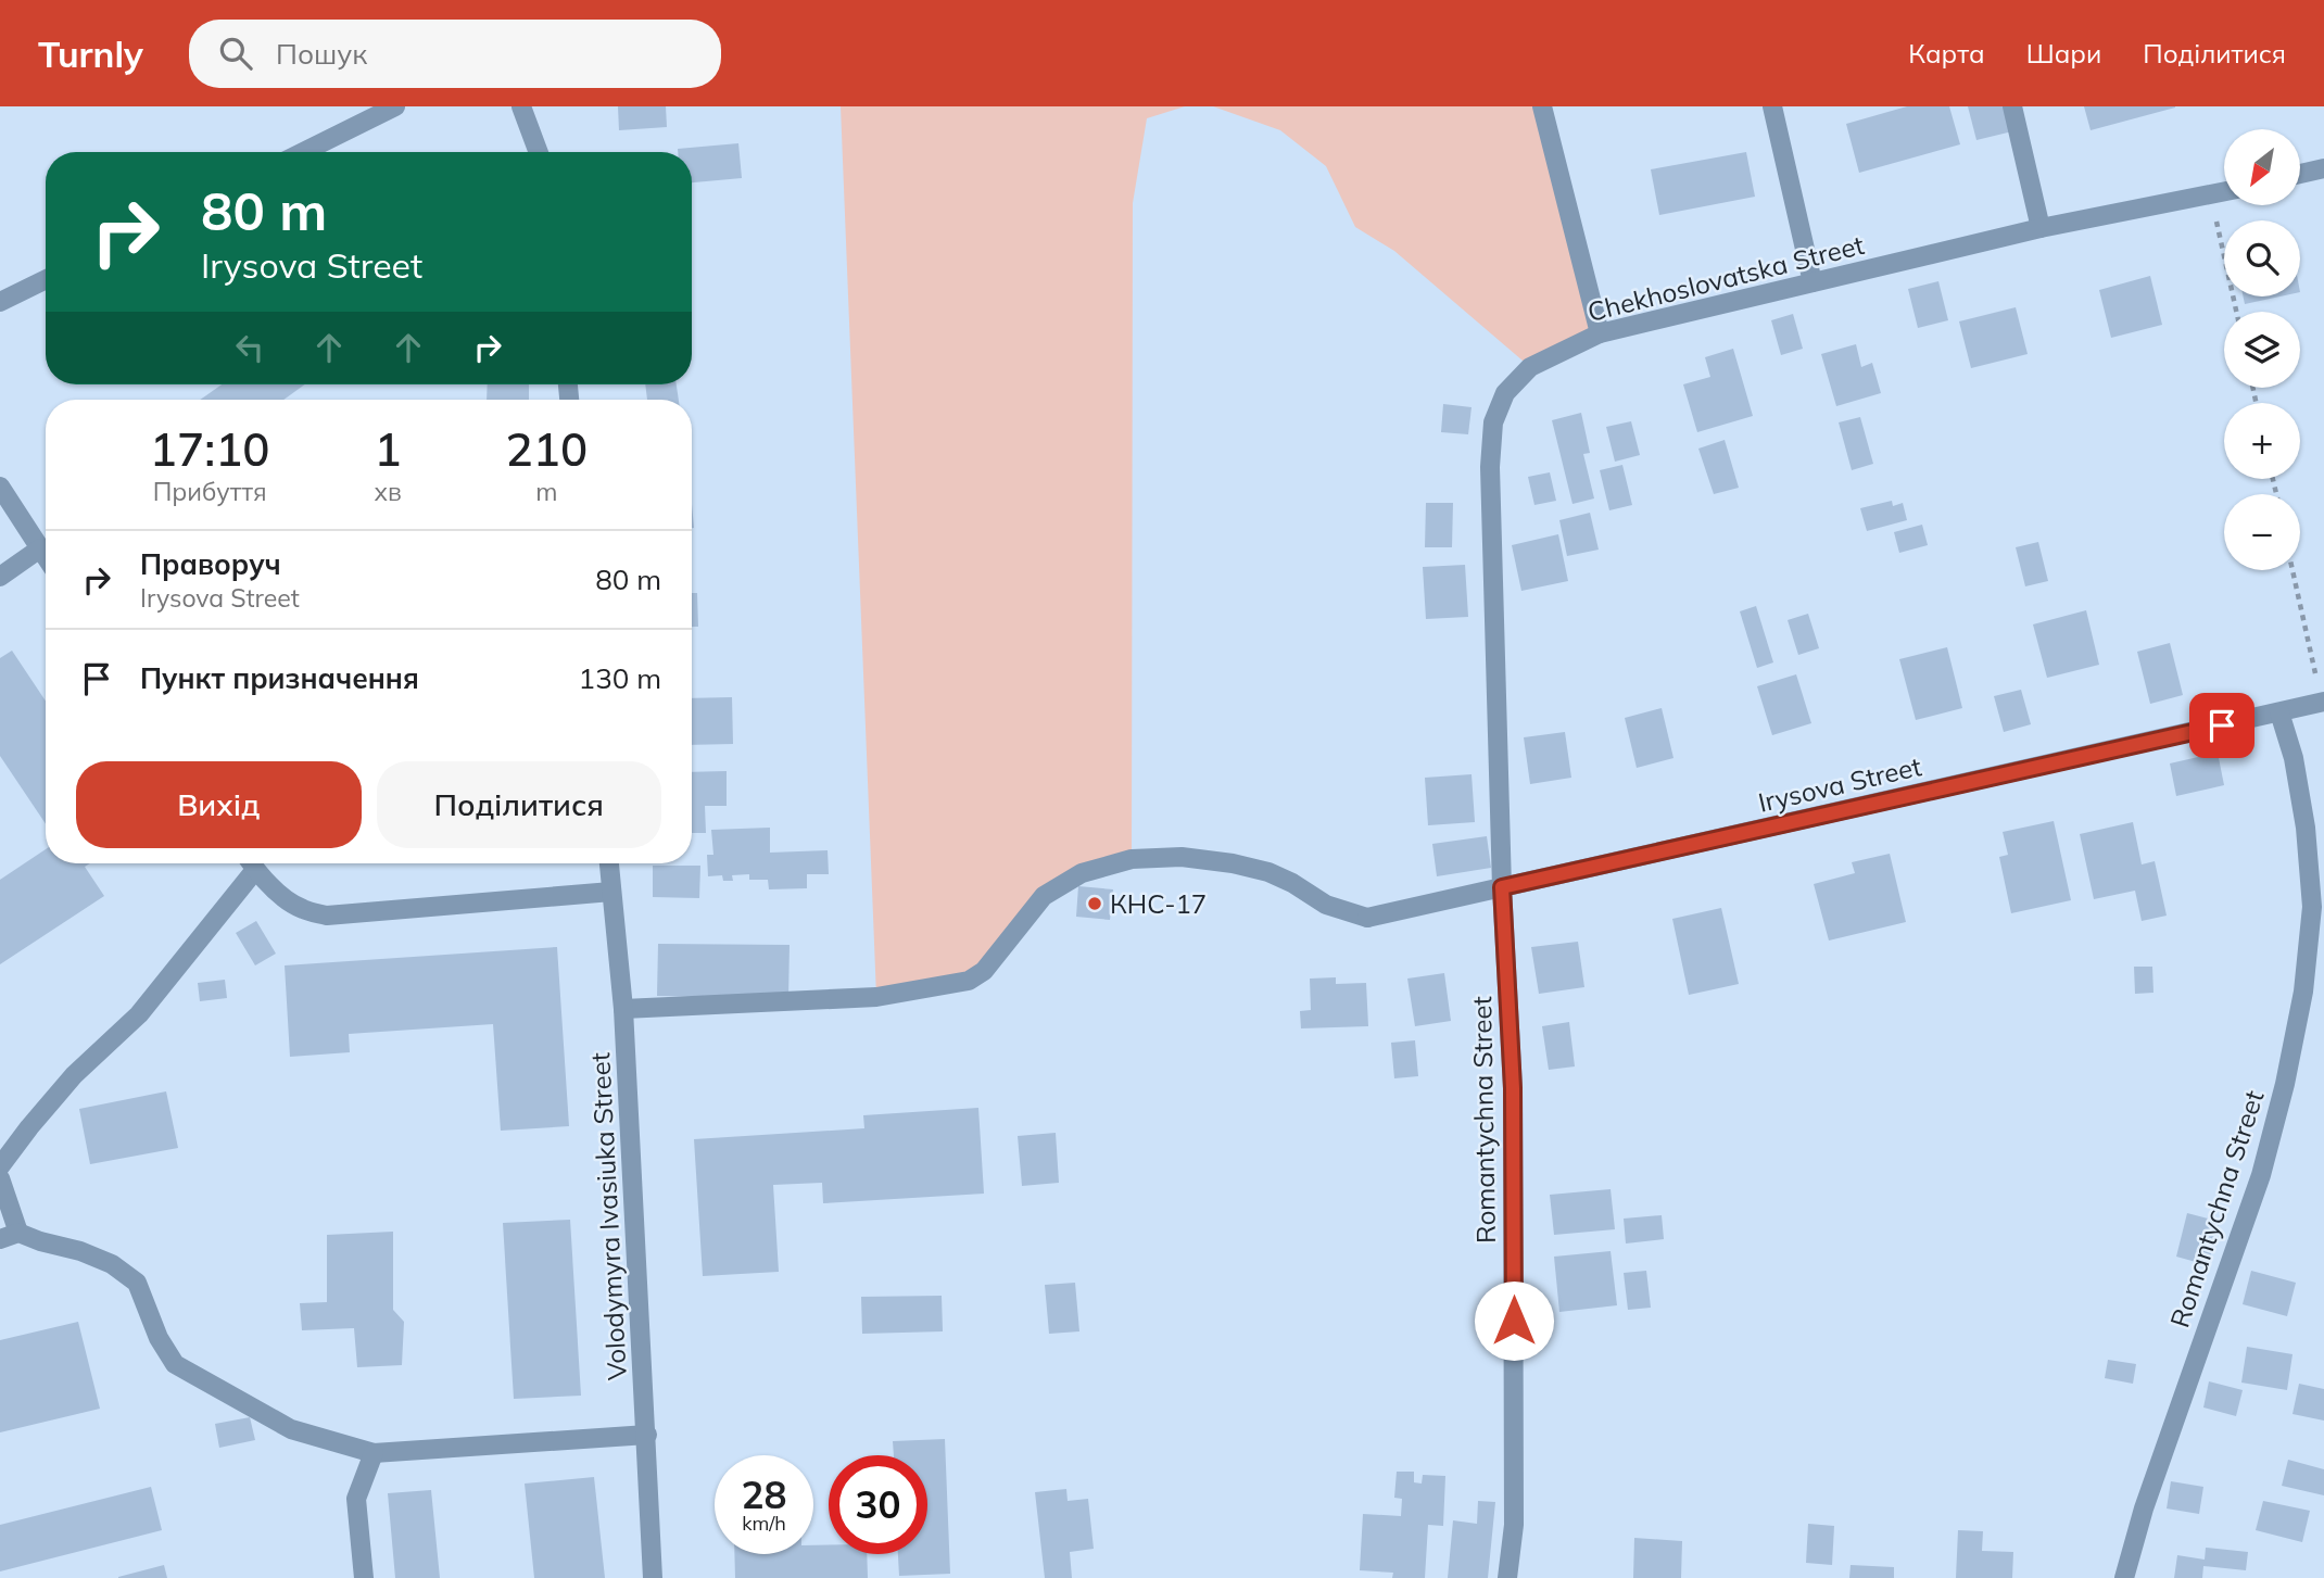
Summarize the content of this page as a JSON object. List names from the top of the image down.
{
  "streets": {
    "street": [
      "Chekhoslovatska Street",
      "Irysova Street",
      "Romantychna Street",
      "Volodymyra Ivasiuka Street"
    ]
  },
  "crossings": [
    ["Chekhoslovatska Street", "Irysova Street"],
    ["Chekhoslovatska Street", "Romantychna Street"],
    ["Irysova Street", "Romantychna Street"],
    ["Irysova Street", "Volodymyra Ivasiuka Street"]
  ],
  "places": ["КНС-17"],
  "north": "bottom left",
  "page": {
    "header": "Turnly",
    "search": "Пошук",
    "nav": ["Карта", "Шари", "Поділитися"],
    "map_buttons": ["+", "−"],
    "turn": ["80 m", "Irysova Street"],
    "eta": [
      "17:10",
      "Прибуття",
      "1",
      "хв",
      "210",
      "m"
    ],
    "list": [
      {
        "name": "Праворуч",
        "note": "Irysova Street",
        "value": "80 m"
      },
      {
        "name": "Пункт призначення",
        "value": "130 m"
      }
    ],
    "buttons": ["Вихід", "Поділитися"],
    "speed": "28 km/h",
    "limit": "30"
  }
}
